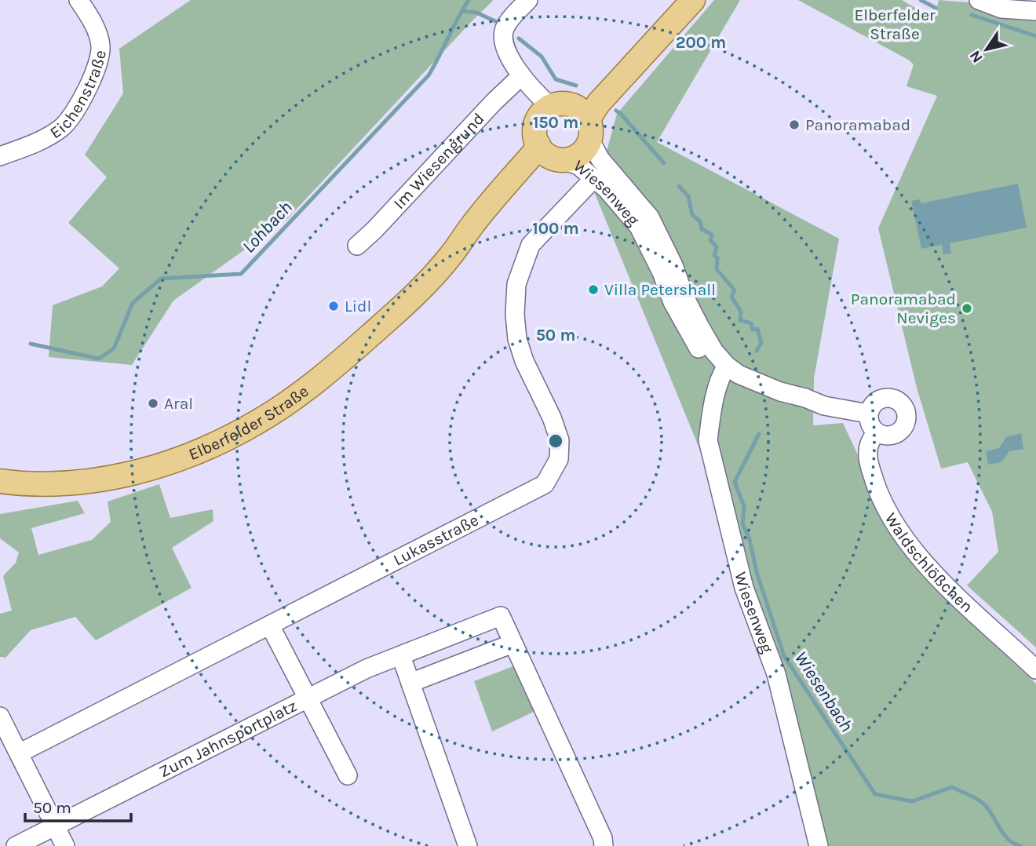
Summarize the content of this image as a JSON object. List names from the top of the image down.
{
  "streets": {
    "main road": ["Elberfelder Straße"],
    "street": [
      "Eichenstraße",
      "Im Wiesengrund",
      "Wiesenweg",
      "Lukasstraße",
      "Waldschlößchen",
      "Zum Jahnsportplatz"
    ]
  },
  "crossings": [
    ["Wiesenweg", "Elberfelder Straße"],
    ["Wiesenweg", "Lukasstraße"],
    ["Wiesenweg", "Waldschlößchen"]
  ],
  "water": ["Lohbach", "Wiesenbach"],
  "parks": ["Elberfelder Straße"],
  "places": [
    "Panoramabad",
    "Villa Petershall",
    "Lidl",
    "Panoramabad Neviges",
    "Aral"
  ],
  "scale_bar": "50 m",
  "north": "bottom left",
  "rings": [
    "200 m",
    "150 m",
    "100 m",
    "50 m"
  ]
}
